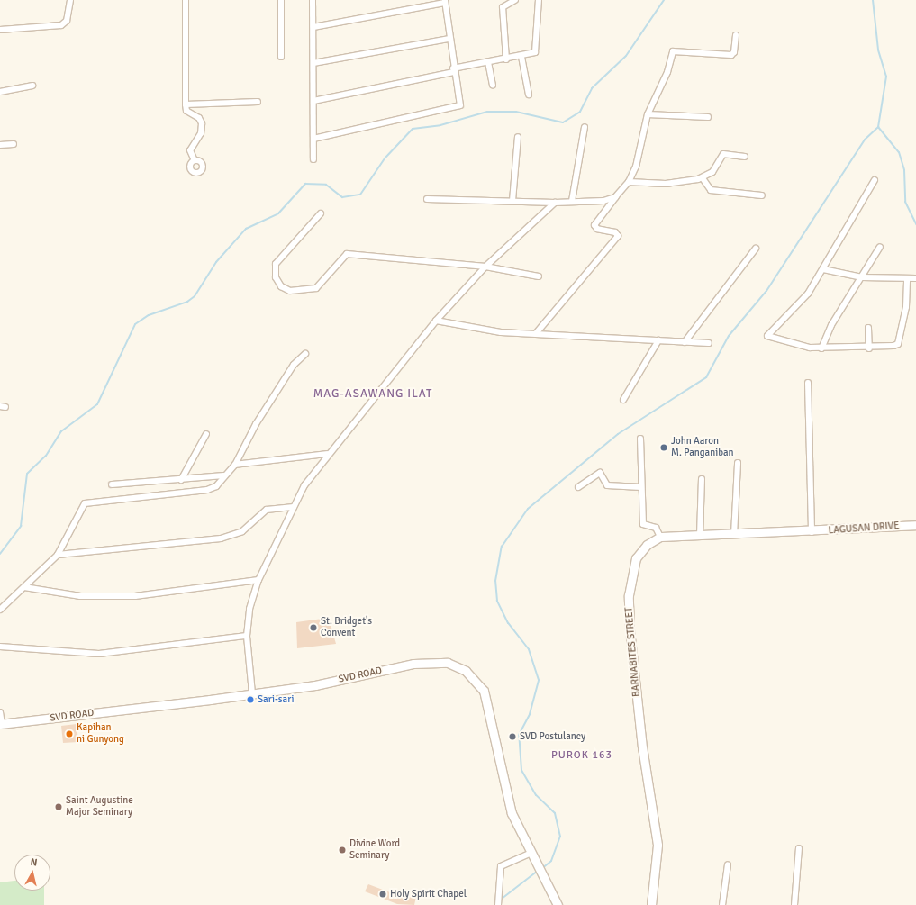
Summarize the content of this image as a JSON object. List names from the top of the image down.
{
  "streets": {
    "main road": ["LAGUSAN DRIVE", "BARNABITES STREET", "SVD ROAD"]
  },
  "districts": ["MAG-ASAWANG ILAT", "PUROK 163"],
  "places": [
    "John Aaron M. Panganiban",
    "St. Bridget's Convent",
    "Sari-sari",
    "Kapihan ni Gunyong",
    "SVD Postulancy",
    "Saint Augustine Major Seminary",
    "Divine Word Seminary",
    "Holy Spirit Chapel"
  ],
  "north": "top"
}
